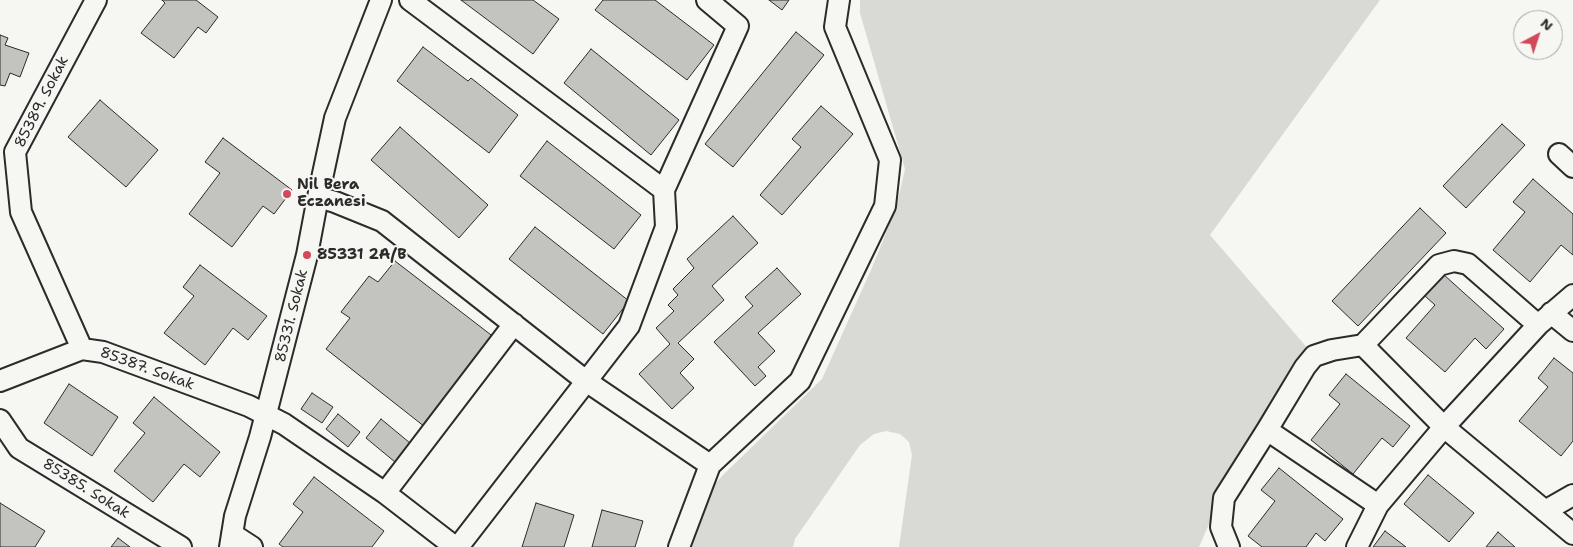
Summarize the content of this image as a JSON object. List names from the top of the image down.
{
  "streets": {
    "street": [
      "85389. Sokak",
      "85331. Sokak",
      "85387. Sokak",
      "85385. Sokak"
    ]
  },
  "crossings": [
    ["85389. Sokak", "85387. Sokak"],
    ["85331. Sokak", "85387. Sokak"]
  ],
  "places": ["Nil Bera Eczanesi", "85331 2A/B"],
  "north": "top right"
}
